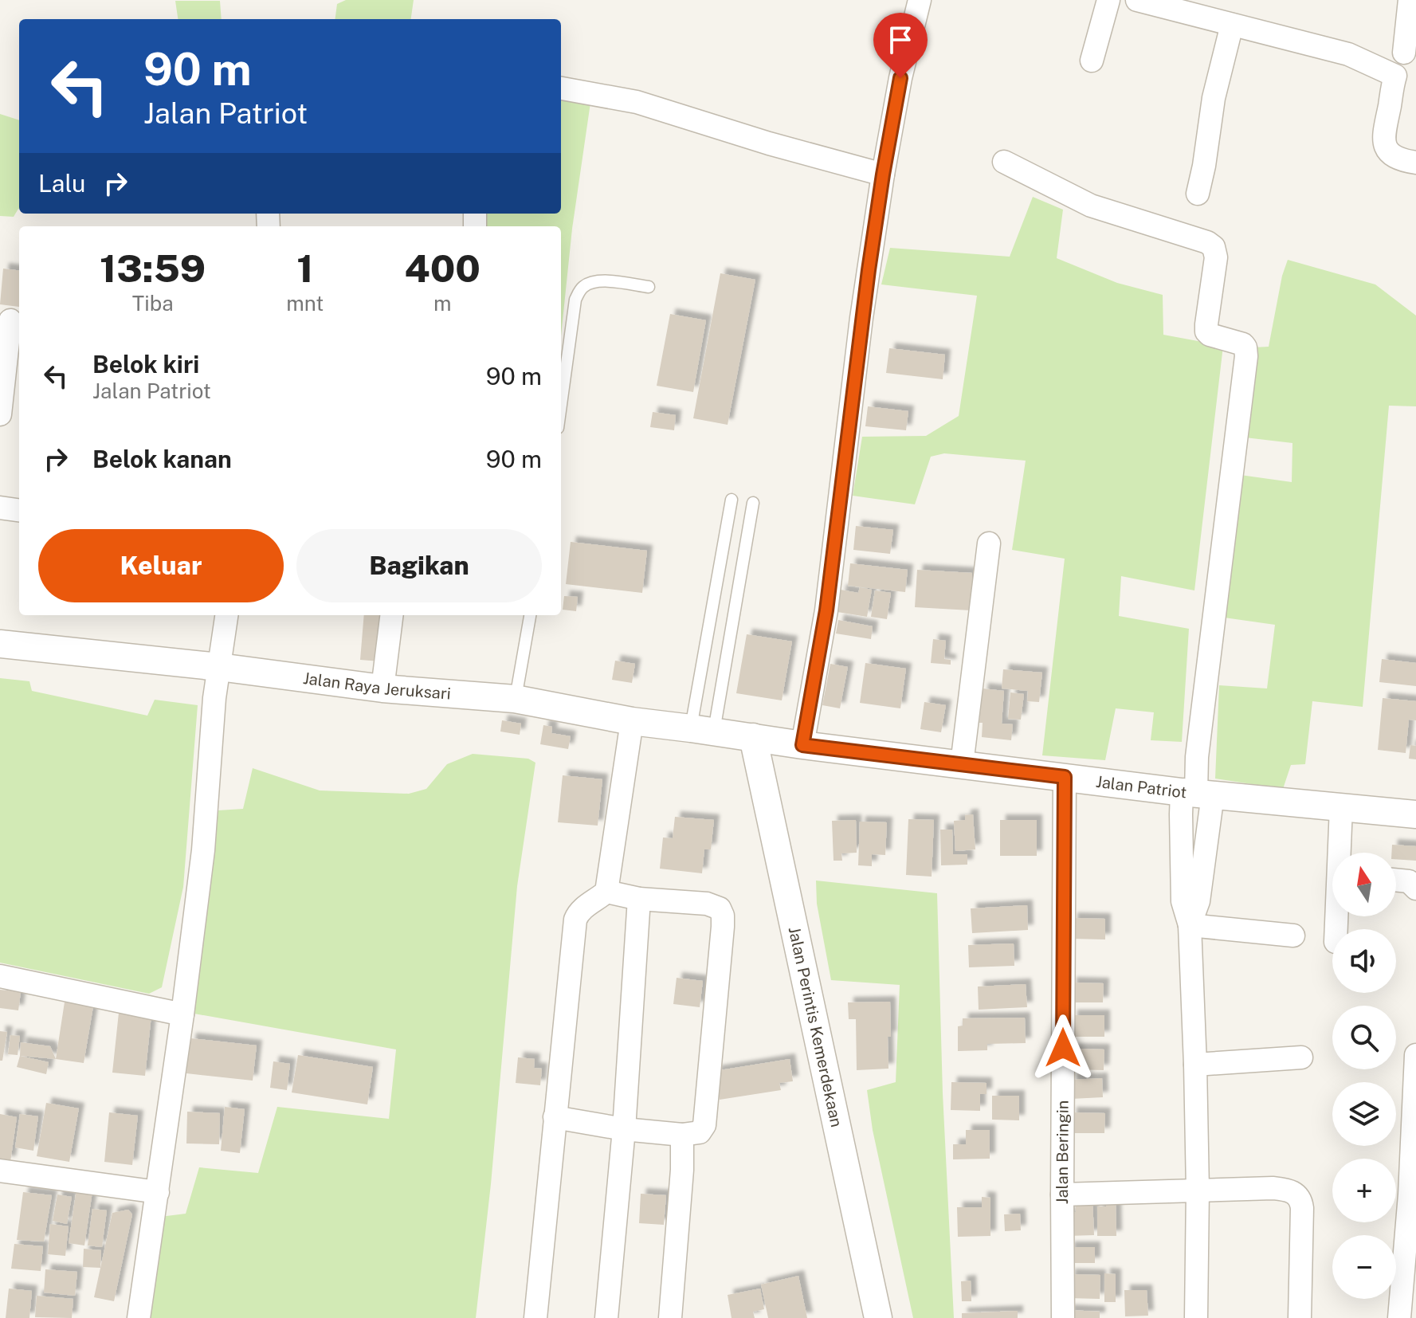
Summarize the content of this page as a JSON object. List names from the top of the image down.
{
  "streets": {
    "street": [
      "Jalan Raya Jeruksari",
      "Jalan Patriot",
      "Jalan Perintis Kemerdekaan",
      "Jalan Beringin"
    ]
  },
  "crossings": [
    ["Jalan Raya Jeruksari", "Jalan Patriot"],
    ["Jalan Raya Jeruksari", "Jalan Perintis Kemerdekaan"],
    ["Jalan Patriot", "Jalan Perintis Kemerdekaan"],
    ["Jalan Patriot", "Jalan Beringin"]
  ],
  "north": "top",
  "page": {
    "turn": ["90 m", "Jalan Patriot"],
    "then": "Lalu",
    "eta": [
      "13:59",
      "Tiba",
      "1",
      "mnt",
      "400",
      "m"
    ],
    "list": [
      {
        "name": "Belok kiri",
        "note": "Jalan Patriot",
        "value": "90 m"
      },
      {
        "name": "Belok kanan",
        "value": "90 m"
      }
    ],
    "buttons": ["Keluar", "Bagikan"],
    "map_buttons": ["+", "−"]
  }
}
